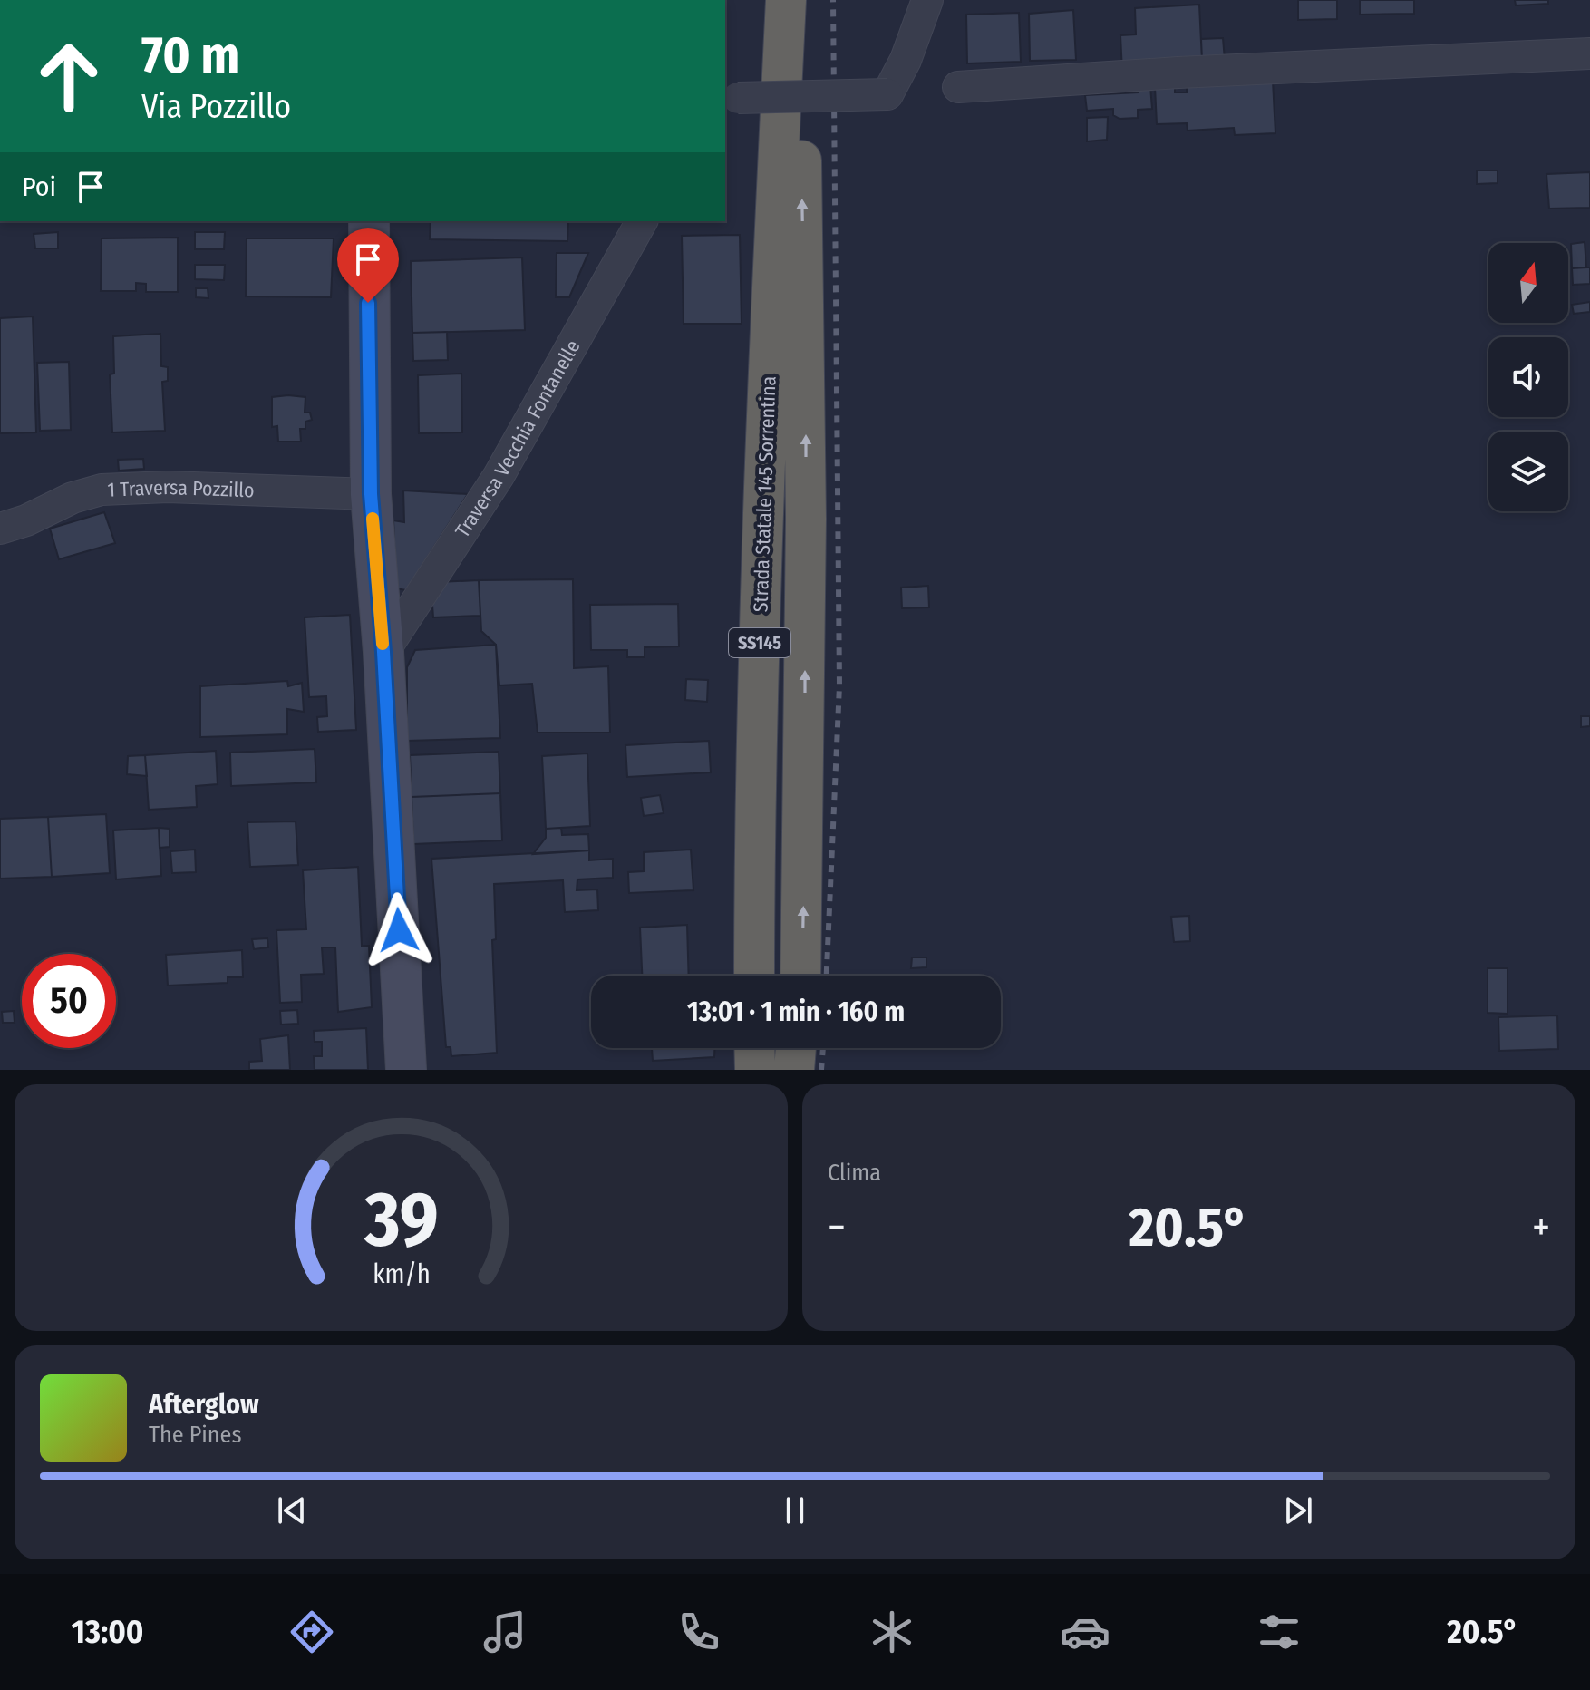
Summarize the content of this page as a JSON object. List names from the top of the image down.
{
  "streets": {
    "highway": ["Strada Statale 145 Sorrentina", "SS145"],
    "street": ["Traversa Vecchia Fontanelle", "1 Traversa Pozzillo"]
  },
  "north": "top",
  "page": {
    "turn": ["70 m", "Via Pozzillo"],
    "then": "Poi",
    "limit": "50",
    "trip": "13:01 · 1 min · 160 m",
    "tile": "Clima",
    "heat": ["−", "20.5°", "+"],
    "song": ["Afterglow", "The Pines"],
    "tabs": ["13:00", "20.5°"],
    "gauge": ["39", "km/h"]
  }
}
